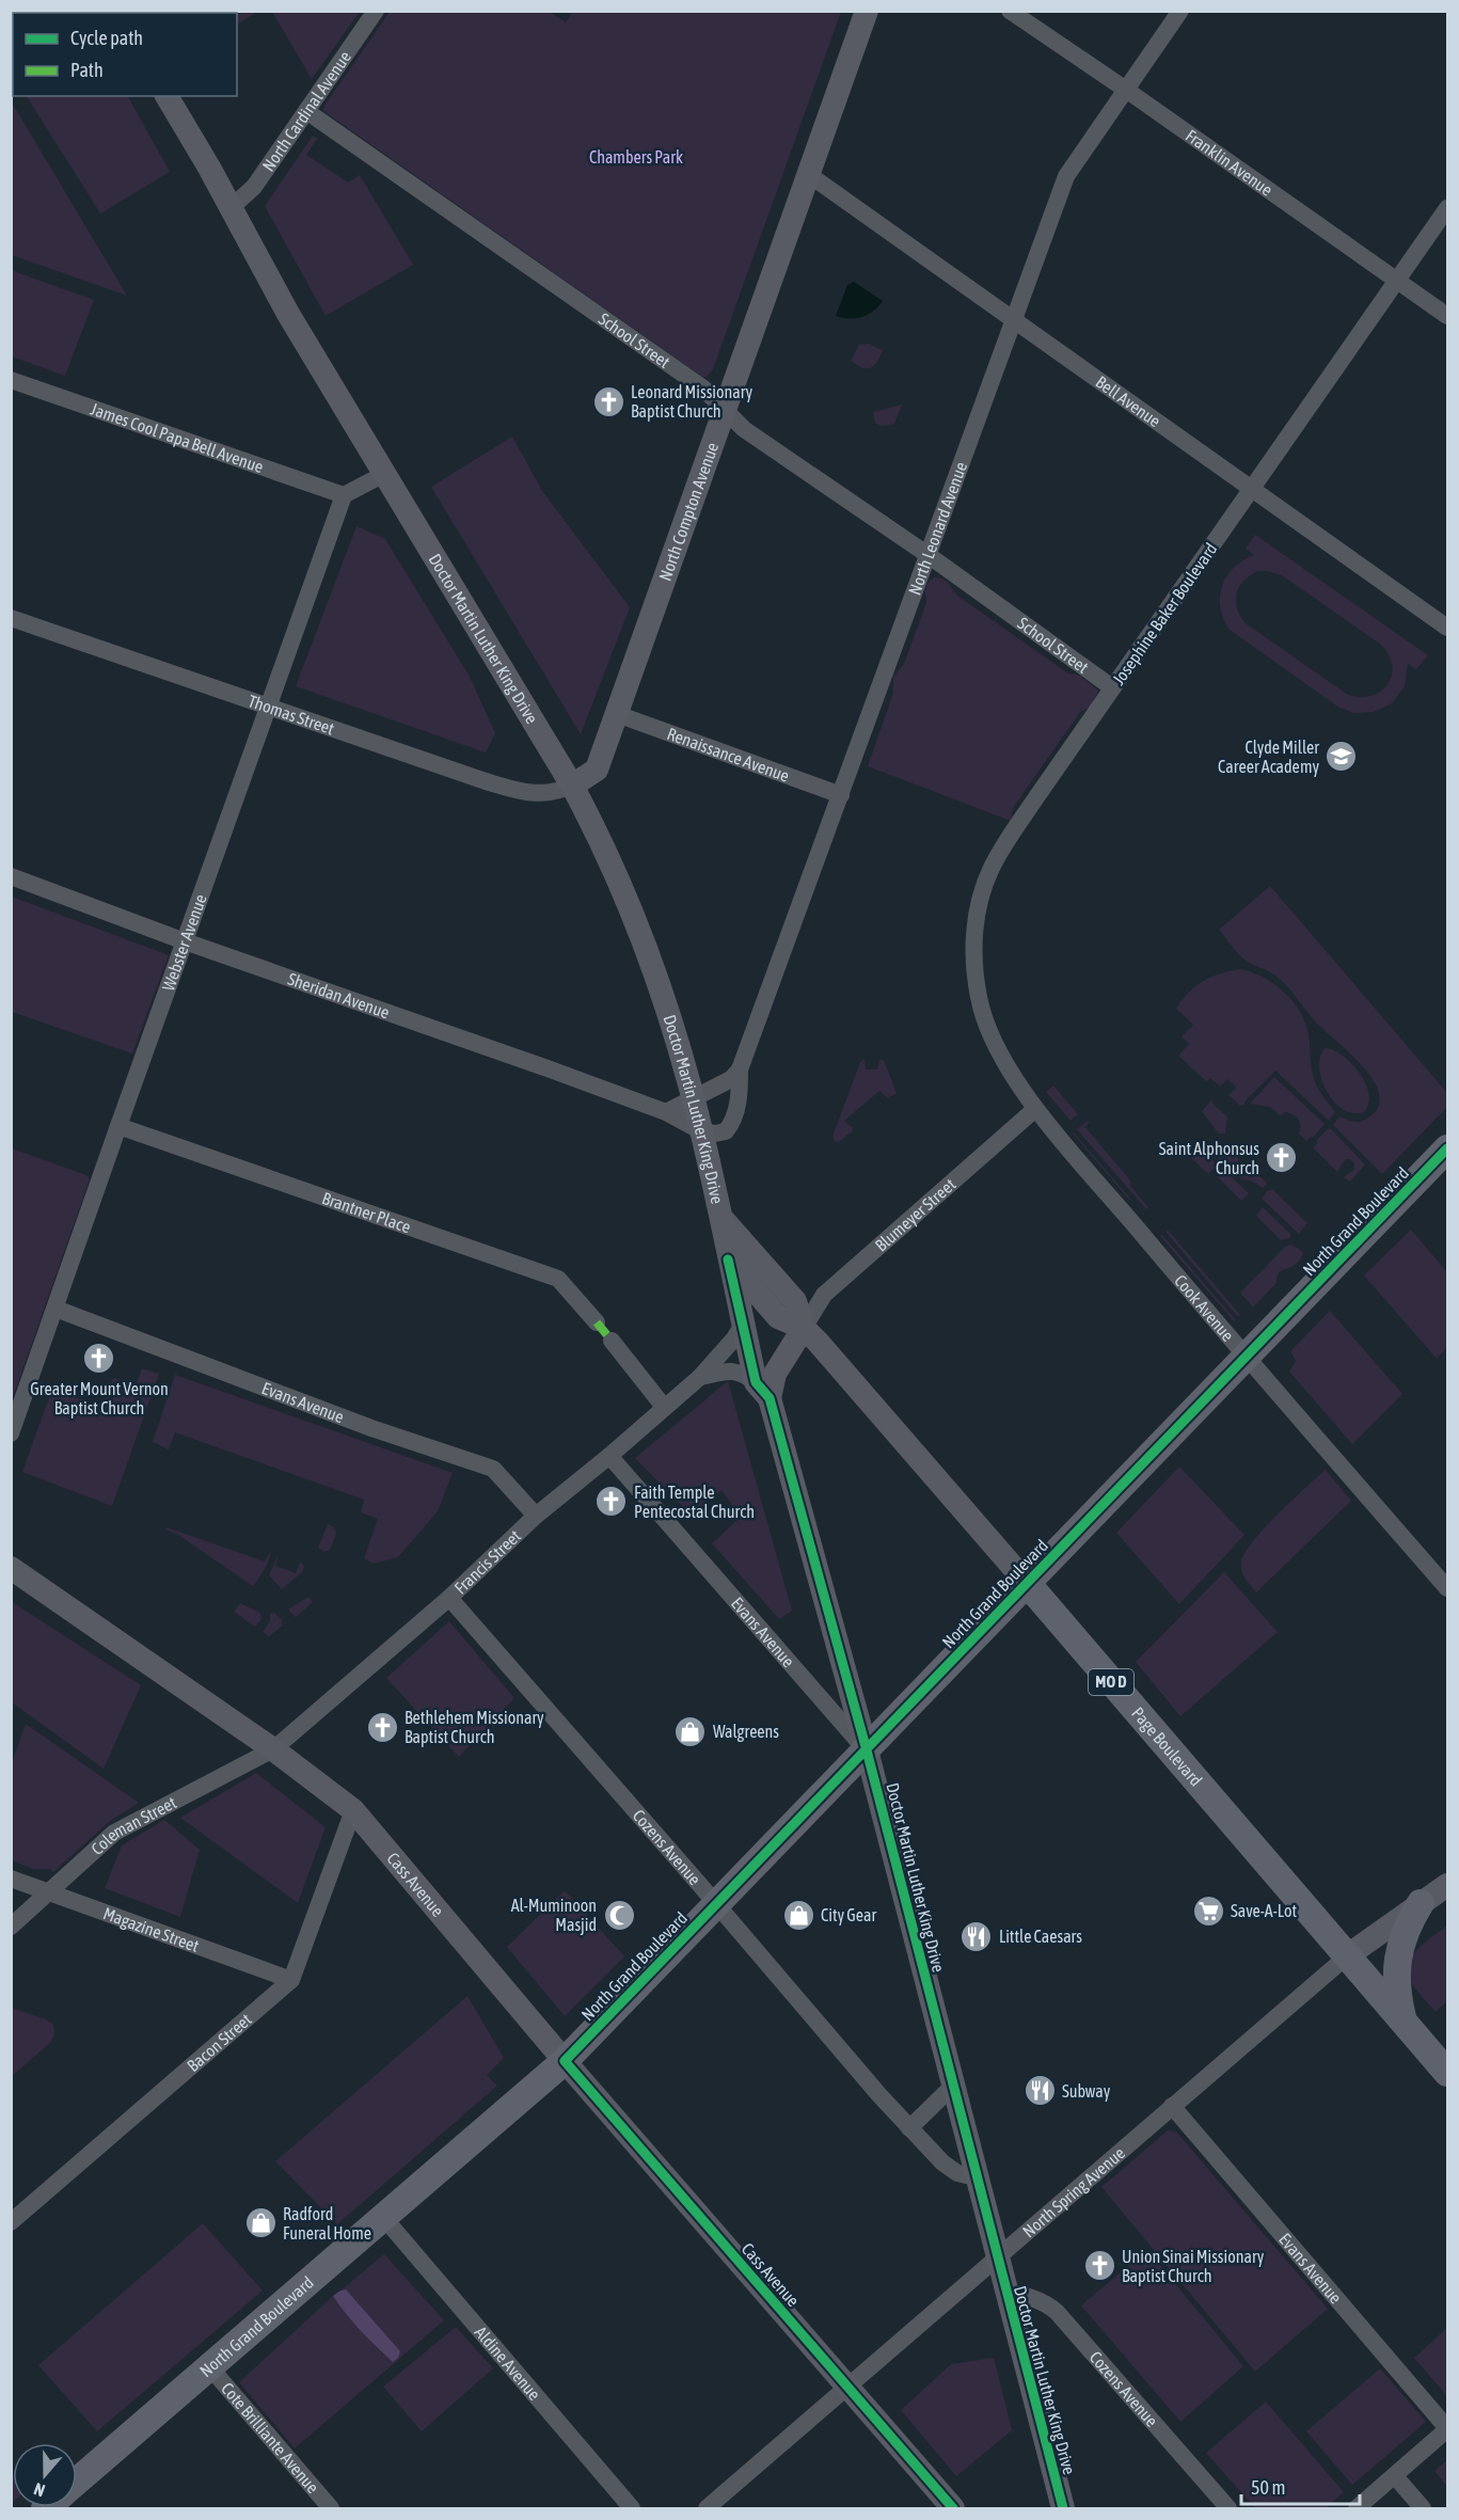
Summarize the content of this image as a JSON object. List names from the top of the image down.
{
  "streets": {
    "main road": [
      "North Compton Avenue",
      "Doctor Martin Luther King Drive",
      "North Grand Boulevard",
      "MO D",
      "Page Boulevard",
      "Cass Avenue",
      "North Spring Avenue"
    ],
    "street": [
      "North Cardinal Avenue",
      "Franklin Avenue",
      "School Street",
      "Bell Avenue",
      "James Cool Papa Bell Avenue",
      "North Leonard Avenue",
      "Josephine Baker Boulevard",
      "Thomas Street",
      "Renaissance Avenue",
      "Webster Avenue",
      "Sheridan Avenue",
      "Brantner Place",
      "Blumeyer Street",
      "Cook Avenue",
      "Evans Avenue",
      "Francis Street",
      "Coleman Street",
      "Cozens Avenue",
      "Magazine Street",
      "Bacon Street",
      "Aldine Avenue",
      "Cote Brilliante Avenue"
    ]
  },
  "crossings": [
    ["North Cardinal Avenue", "School Street"],
    ["North Cardinal Avenue", "Doctor Martin Luther King Drive"],
    ["Franklin Avenue", "North Leonard Avenue"],
    ["Franklin Avenue", "Josephine Baker Boulevard"],
    ["School Street", "North Compton Avenue"],
    ["School Street", "North Leonard Avenue"],
    ["School Street", "Josephine Baker Boulevard"],
    ["Bell Avenue", "North Compton Avenue"],
    ["Bell Avenue", "North Leonard Avenue"],
    ["Bell Avenue", "Josephine Baker Boulevard"],
    ["James Cool Papa Bell Avenue", "Webster Avenue"],
    ["North Compton Avenue", "Doctor Martin Luther King Drive"],
    ["North Compton Avenue", "Thomas Street"],
    ["North Compton Avenue", "Renaissance Avenue"],
    ["North Leonard Avenue", "Doctor Martin Luther King Drive"],
    ["North Leonard Avenue", "Renaissance Avenue"],
    ["North Leonard Avenue", "Sheridan Avenue"],
    ["Josephine Baker Boulevard", "Cook Avenue"],
    ["Doctor Martin Luther King Drive", "Thomas Street"],
    ["Doctor Martin Luther King Drive", "Sheridan Avenue"],
    ["Doctor Martin Luther King Drive", "Blumeyer Street"],
    ["Doctor Martin Luther King Drive", "North Grand Boulevard"],
    ["Doctor Martin Luther King Drive", "Evans Avenue"],
    ["Doctor Martin Luther King Drive", "Francis Street"],
    ["Doctor Martin Luther King Drive", "Page Boulevard"],
    ["Doctor Martin Luther King Drive", "Cozens Avenue"],
    ["Doctor Martin Luther King Drive", "North Spring Avenue"],
    ["Thomas Street", "Webster Avenue"],
    ["Webster Avenue", "Sheridan Avenue"],
    ["Webster Avenue", "Brantner Place"],
    ["Webster Avenue", "Evans Avenue"],
    ["Blumeyer Street", "Cook Avenue"],
    ["Blumeyer Street", "Page Boulevard"],
    ["North Grand Boulevard", "Cook Avenue"],
    ["North Grand Boulevard", "Evans Avenue"],
    ["North Grand Boulevard", "Page Boulevard"],
    ["North Grand Boulevard", "Cozens Avenue"],
    ["North Grand Boulevard", "Cass Avenue"],
    ["North Grand Boulevard", "Aldine Avenue"],
    ["North Grand Boulevard", "Cote Brilliante Avenue"],
    ["Evans Avenue", "Francis Street"],
    ["Evans Avenue", "North Spring Avenue"],
    ["Francis Street", "Coleman Street"],
    ["Francis Street", "Cozens Avenue"],
    ["Francis Street", "Cass Avenue"],
    ["Page Boulevard", "North Spring Avenue"],
    ["Coleman Street", "Cass Avenue"],
    ["Coleman Street", "Magazine Street"],
    ["Cass Avenue", "Bacon Street"],
    ["Cass Avenue", "North Spring Avenue"],
    ["Magazine Street", "Bacon Street"]
  ],
  "parks": ["Chambers Park"],
  "places": {
    "church": [
      "Leonard Missionary Baptist Church",
      "Saint Alphonsus Church",
      "Greater Mount Vernon Baptist Church",
      "Faith Temple Pentecostal Church",
      "Bethlehem Missionary Baptist Church",
      "Union Sinai Missionary Baptist Church"
    ],
    "school or university": ["Clyde Miller Career Academy"],
    "shop": ["Walgreens", "City Gear", "Radford Funeral Home"],
    "supermarket": ["Save-A-Lot"],
    "mosque": ["Al-Muminoon Masjid"],
    "restaurant": ["Little Caesars", "Subway"]
  },
  "legend": ["Cycle path", "Path"],
  "scale_bar": "50 m",
  "north": "bottom"
}
